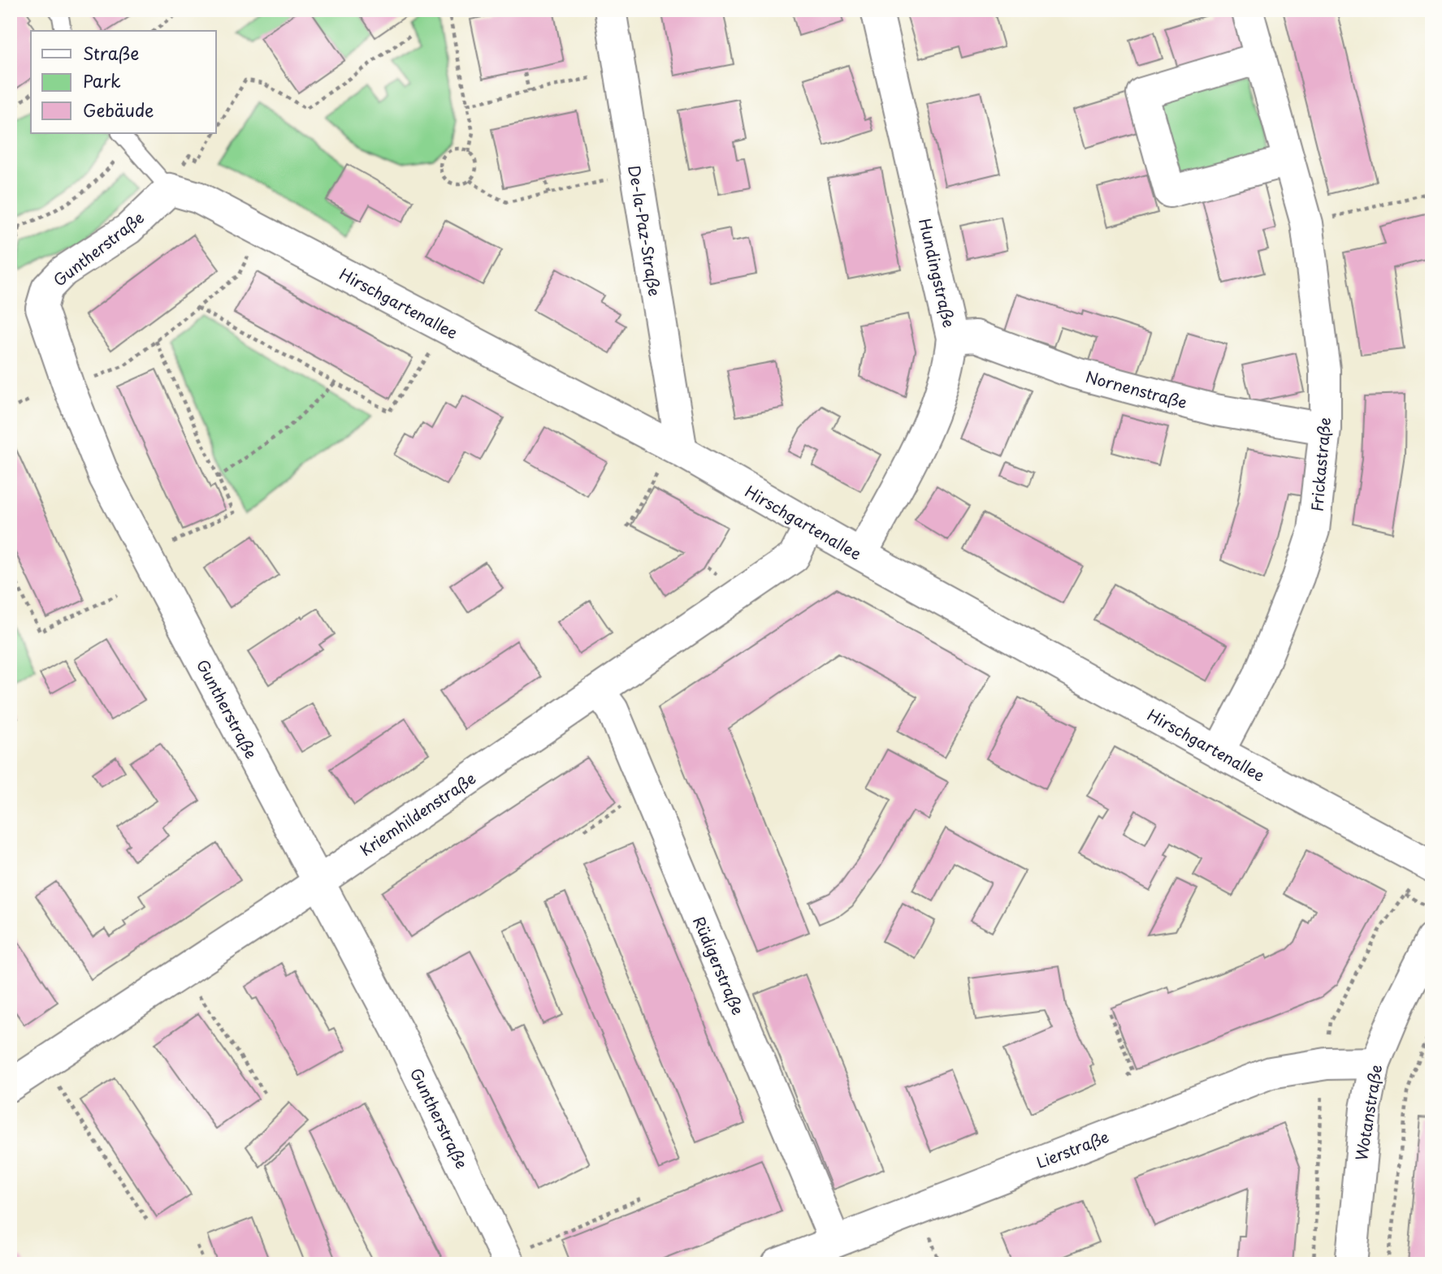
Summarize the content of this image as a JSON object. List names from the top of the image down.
{
  "streets": {
    "street": [
      "De-la-Paz-Straße",
      "Guntherstraße",
      "Hundingstraße",
      "Hirschgartenallee",
      "Nornenstraße",
      "Frickastraße",
      "Kriemhildenstraße",
      "Rüdigerstraße",
      "Wotanstraße",
      "Lierstraße"
    ]
  },
  "crossings": [
    ["De-la-Paz-Straße", "Hirschgartenallee"],
    ["Guntherstraße", "Hirschgartenallee"],
    ["Guntherstraße", "Kriemhildenstraße"],
    ["Hundingstraße", "Hirschgartenallee"],
    ["Hundingstraße", "Nornenstraße"],
    ["Hirschgartenallee", "Frickastraße"],
    ["Hirschgartenallee", "Kriemhildenstraße"],
    ["Nornenstraße", "Frickastraße"],
    ["Kriemhildenstraße", "Rüdigerstraße"],
    ["Rüdigerstraße", "Lierstraße"],
    ["Wotanstraße", "Lierstraße"]
  ],
  "legend": ["Straße", "Park", "Gebäude"]
}
